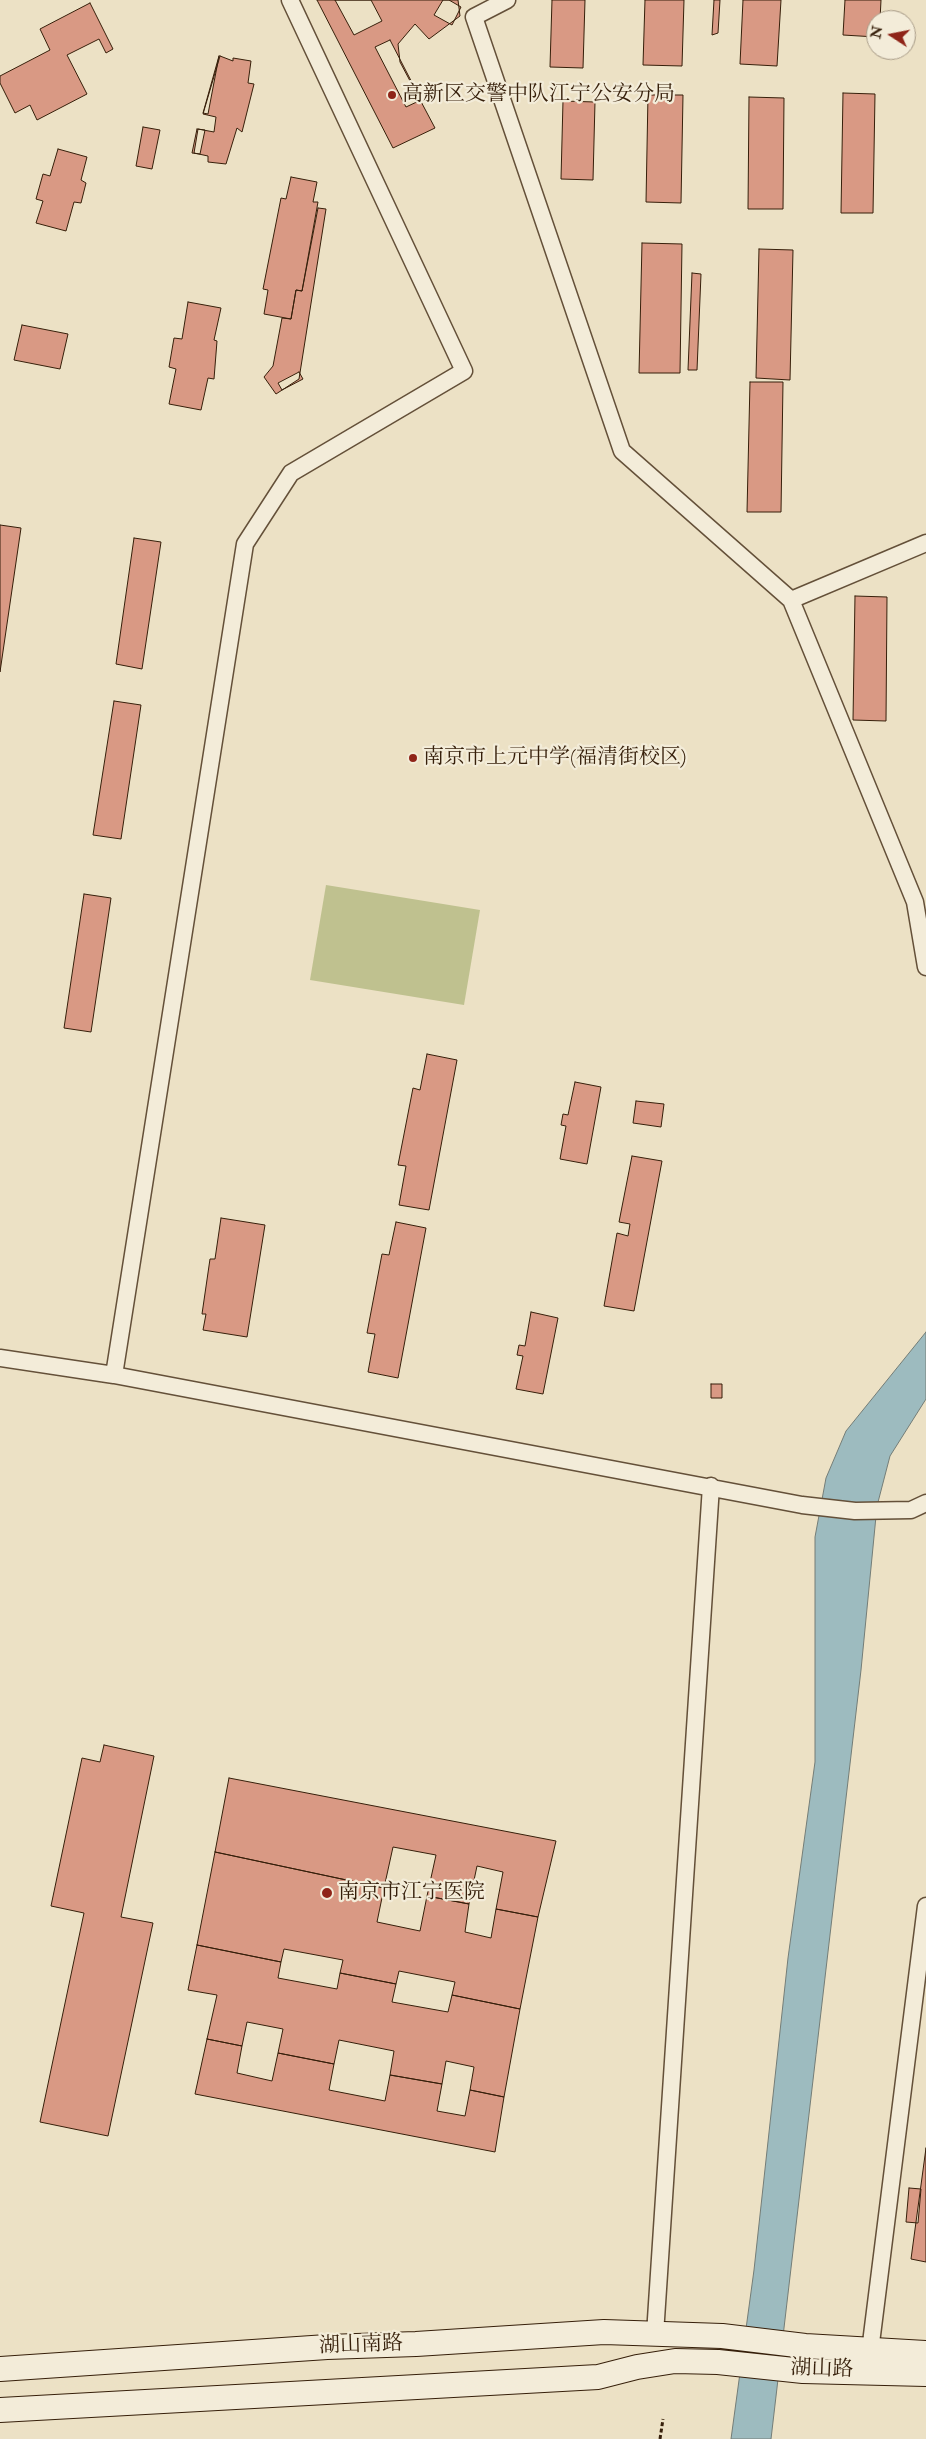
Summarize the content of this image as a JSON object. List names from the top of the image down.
{
  "streets": {
    "main road": ["湖山南路", "湖山路"]
  },
  "crossings": [
    ["湖山南路", "湖山路"]
  ],
  "places": ["高新区交警中队江宁公安分局", "南京市上元中学(福清街校区)", "南京市江宁医院"],
  "north": "left"
}
